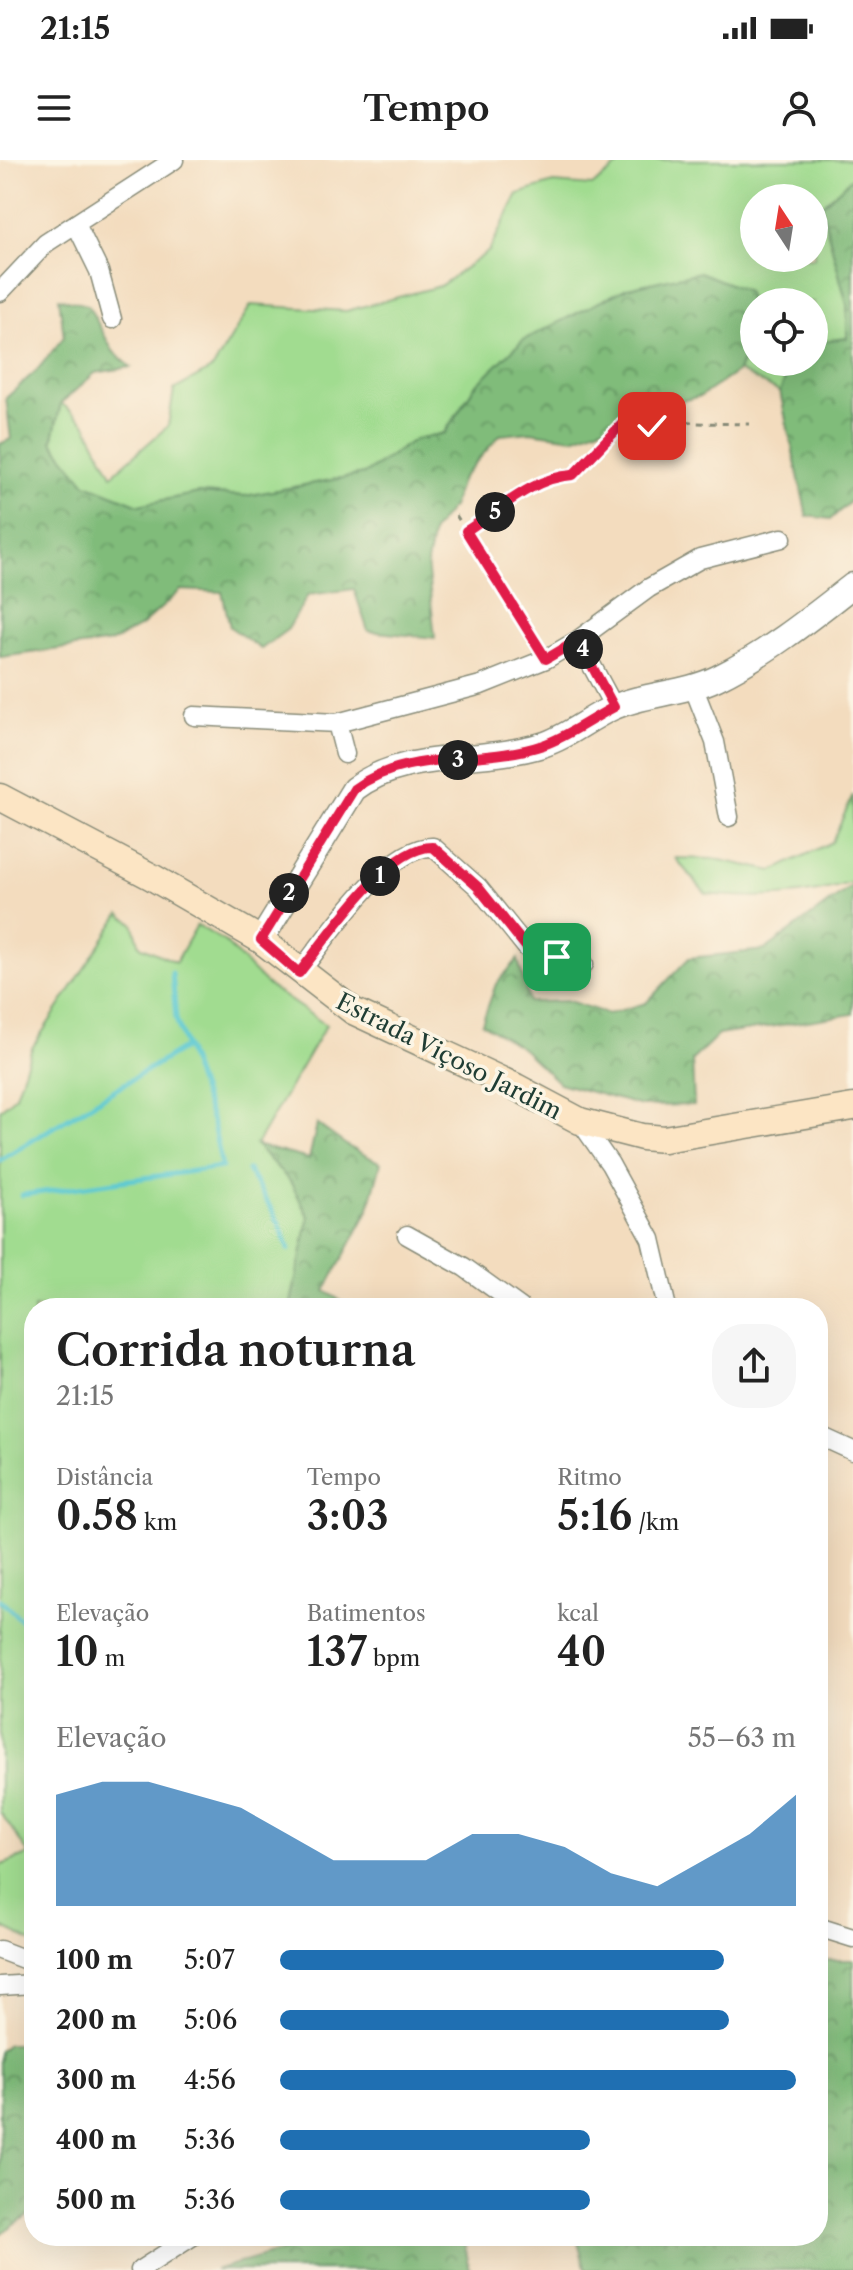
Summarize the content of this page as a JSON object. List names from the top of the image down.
{
  "streets": {
    "main road": ["Estrada Viçoso Jardim"]
  },
  "north": "top",
  "page": {
    "status": "21:15",
    "header": "Tempo",
    "pins": [
      "5",
      "4",
      "3",
      "1",
      "2"
    ],
    "heading": ["Corrida noturna", "21:15"],
    "stats": [
      ["Distância", "0.58 km"],
      ["Tempo", "3:03"],
      ["Ritmo", "5:16 /km"],
      ["Elevação", "10 m"],
      ["Batimentos", "137 bpm"],
      ["kcal", "40"]
    ],
    "chart": ["Elevação", "55–63 m"],
    "list": [
      {
        "name": "100 m",
        "note": "5:07"
      },
      {
        "name": "200 m",
        "note": "5:06"
      },
      {
        "name": "300 m",
        "note": "4:56"
      },
      {
        "name": "400 m",
        "note": "5:36"
      },
      {
        "name": "500 m",
        "note": "5:36"
      }
    ]
  }
}
